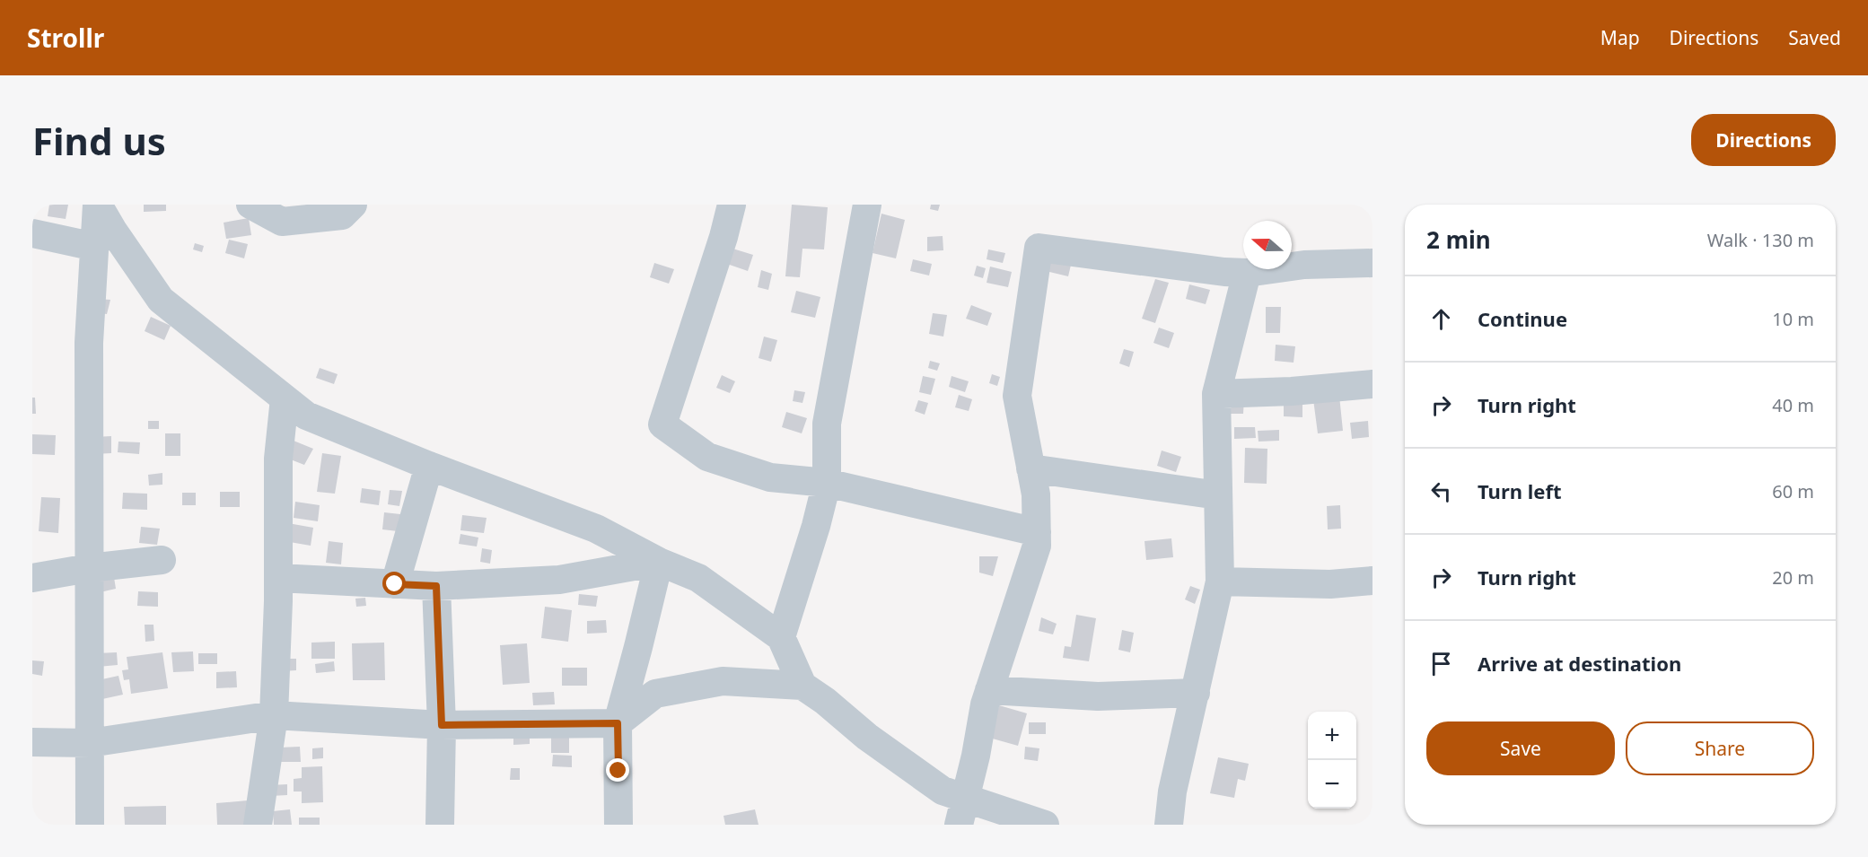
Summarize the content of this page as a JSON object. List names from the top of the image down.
{
  "north": "left",
  "page": {
    "header": "Strollr",
    "nav": ["Map", "Directions", "Saved"],
    "buttons": [
      "Directions",
      ["Save", "Share"]
    ],
    "title": "Find us",
    "heading": ["2 min", "Walk · 130 m"],
    "list": [
      ["Continue", "10 m"],
      ["Turn right", "40 m"],
      ["Turn left", "60 m"],
      ["Turn right", "20 m"],
      "Arrive at destination"
    ],
    "map_buttons": ["+", "−"]
  }
}
